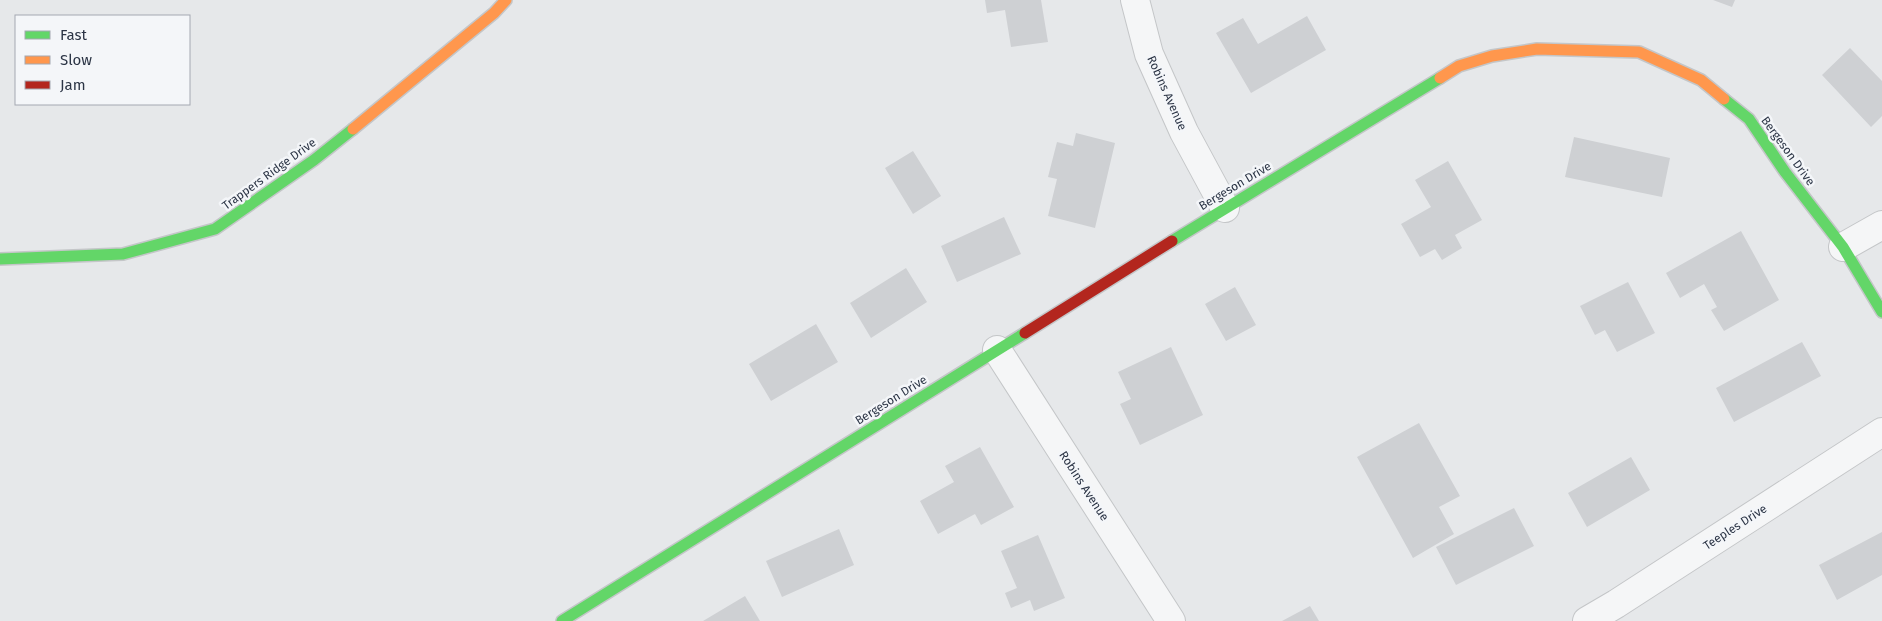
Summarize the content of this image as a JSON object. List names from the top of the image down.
{
  "streets": {
    "street": [
      "Robins Avenue",
      "Bergeson Drive",
      "Trappers Ridge Drive",
      "Teeples Drive"
    ]
  },
  "crossings": [
    ["Robins Avenue", "Bergeson Drive"]
  ],
  "legend": ["Fast", "Slow", "Jam"]
}
